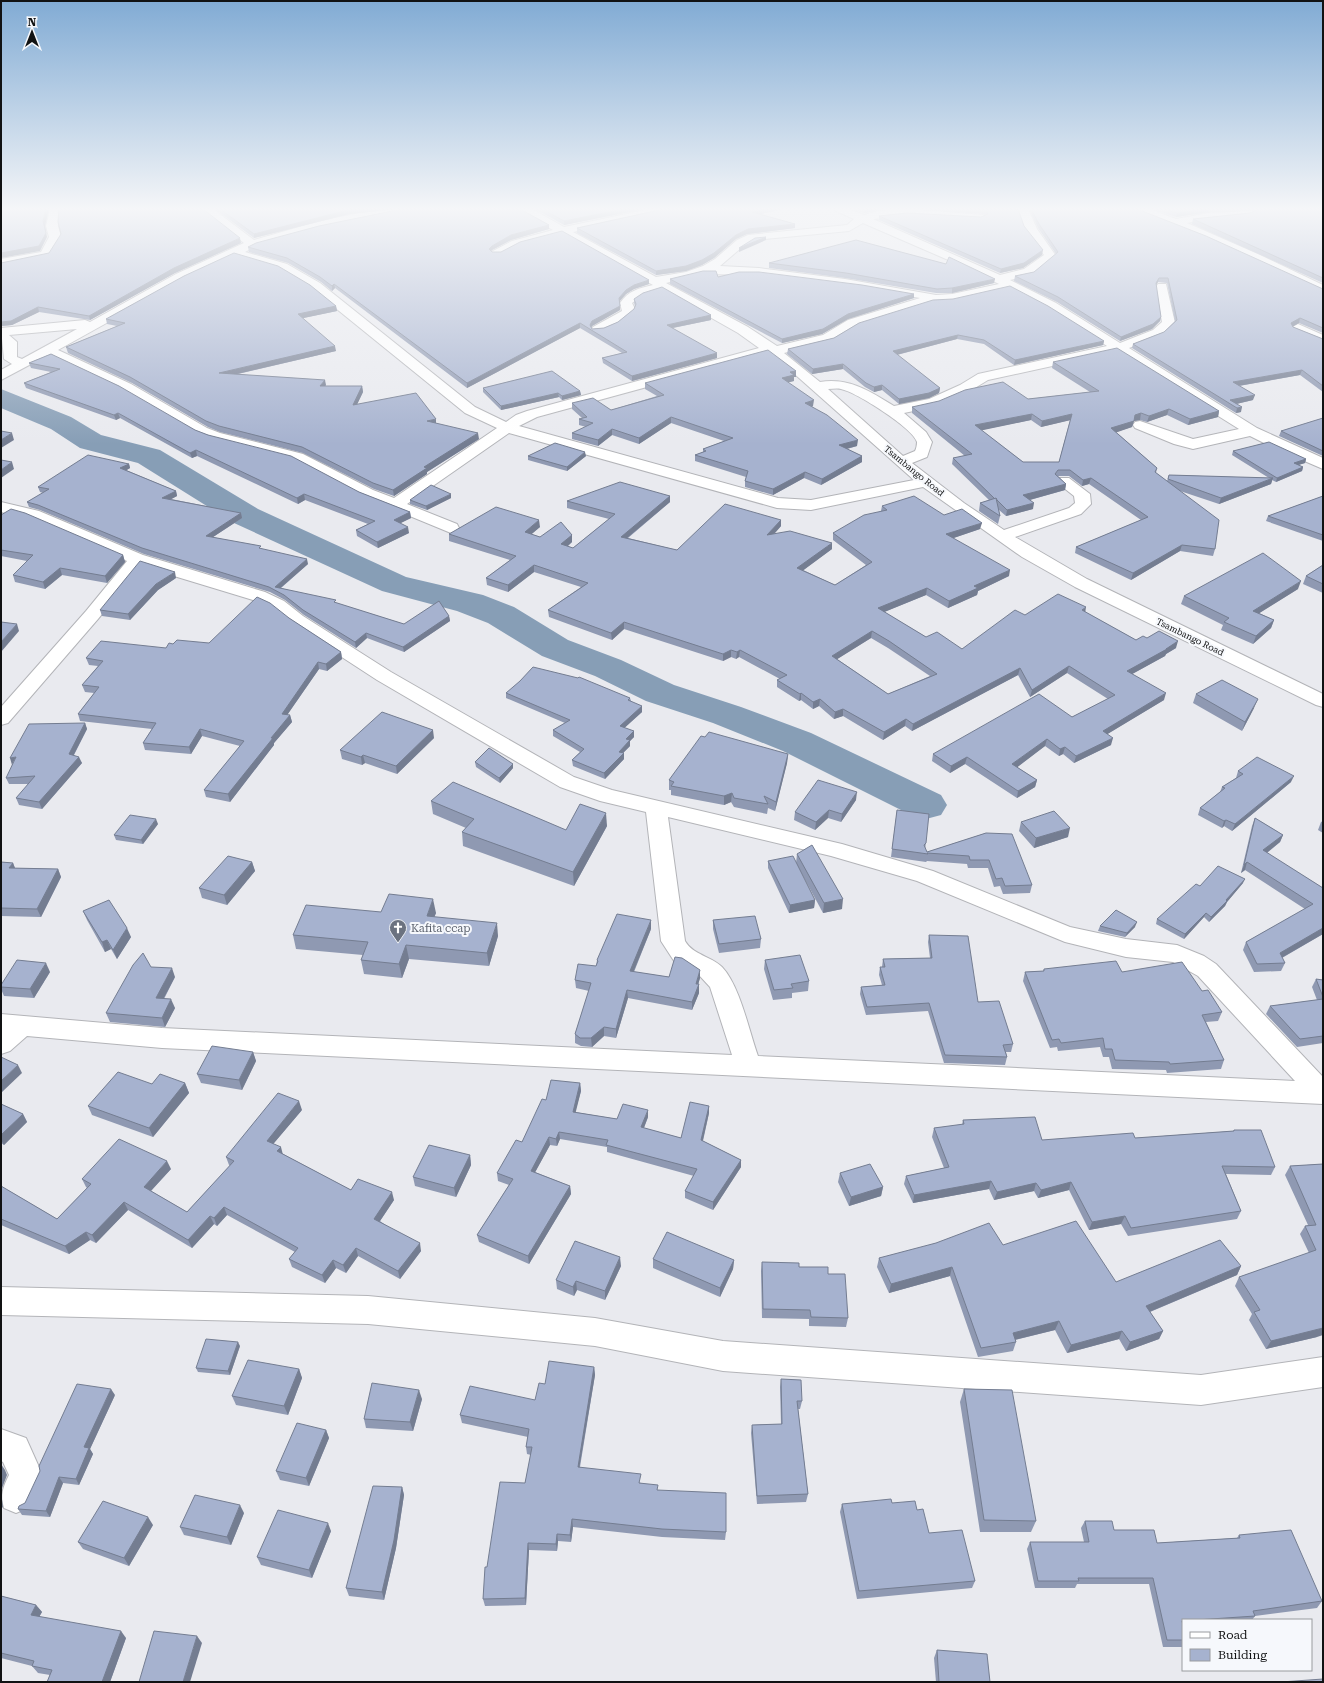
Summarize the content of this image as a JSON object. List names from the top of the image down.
{
  "streets": {
    "street": ["Tsambango Road"]
  },
  "places": {
    "church": ["Kafita ccap"]
  },
  "legend": ["Road", "Building"],
  "north": "top"
}
